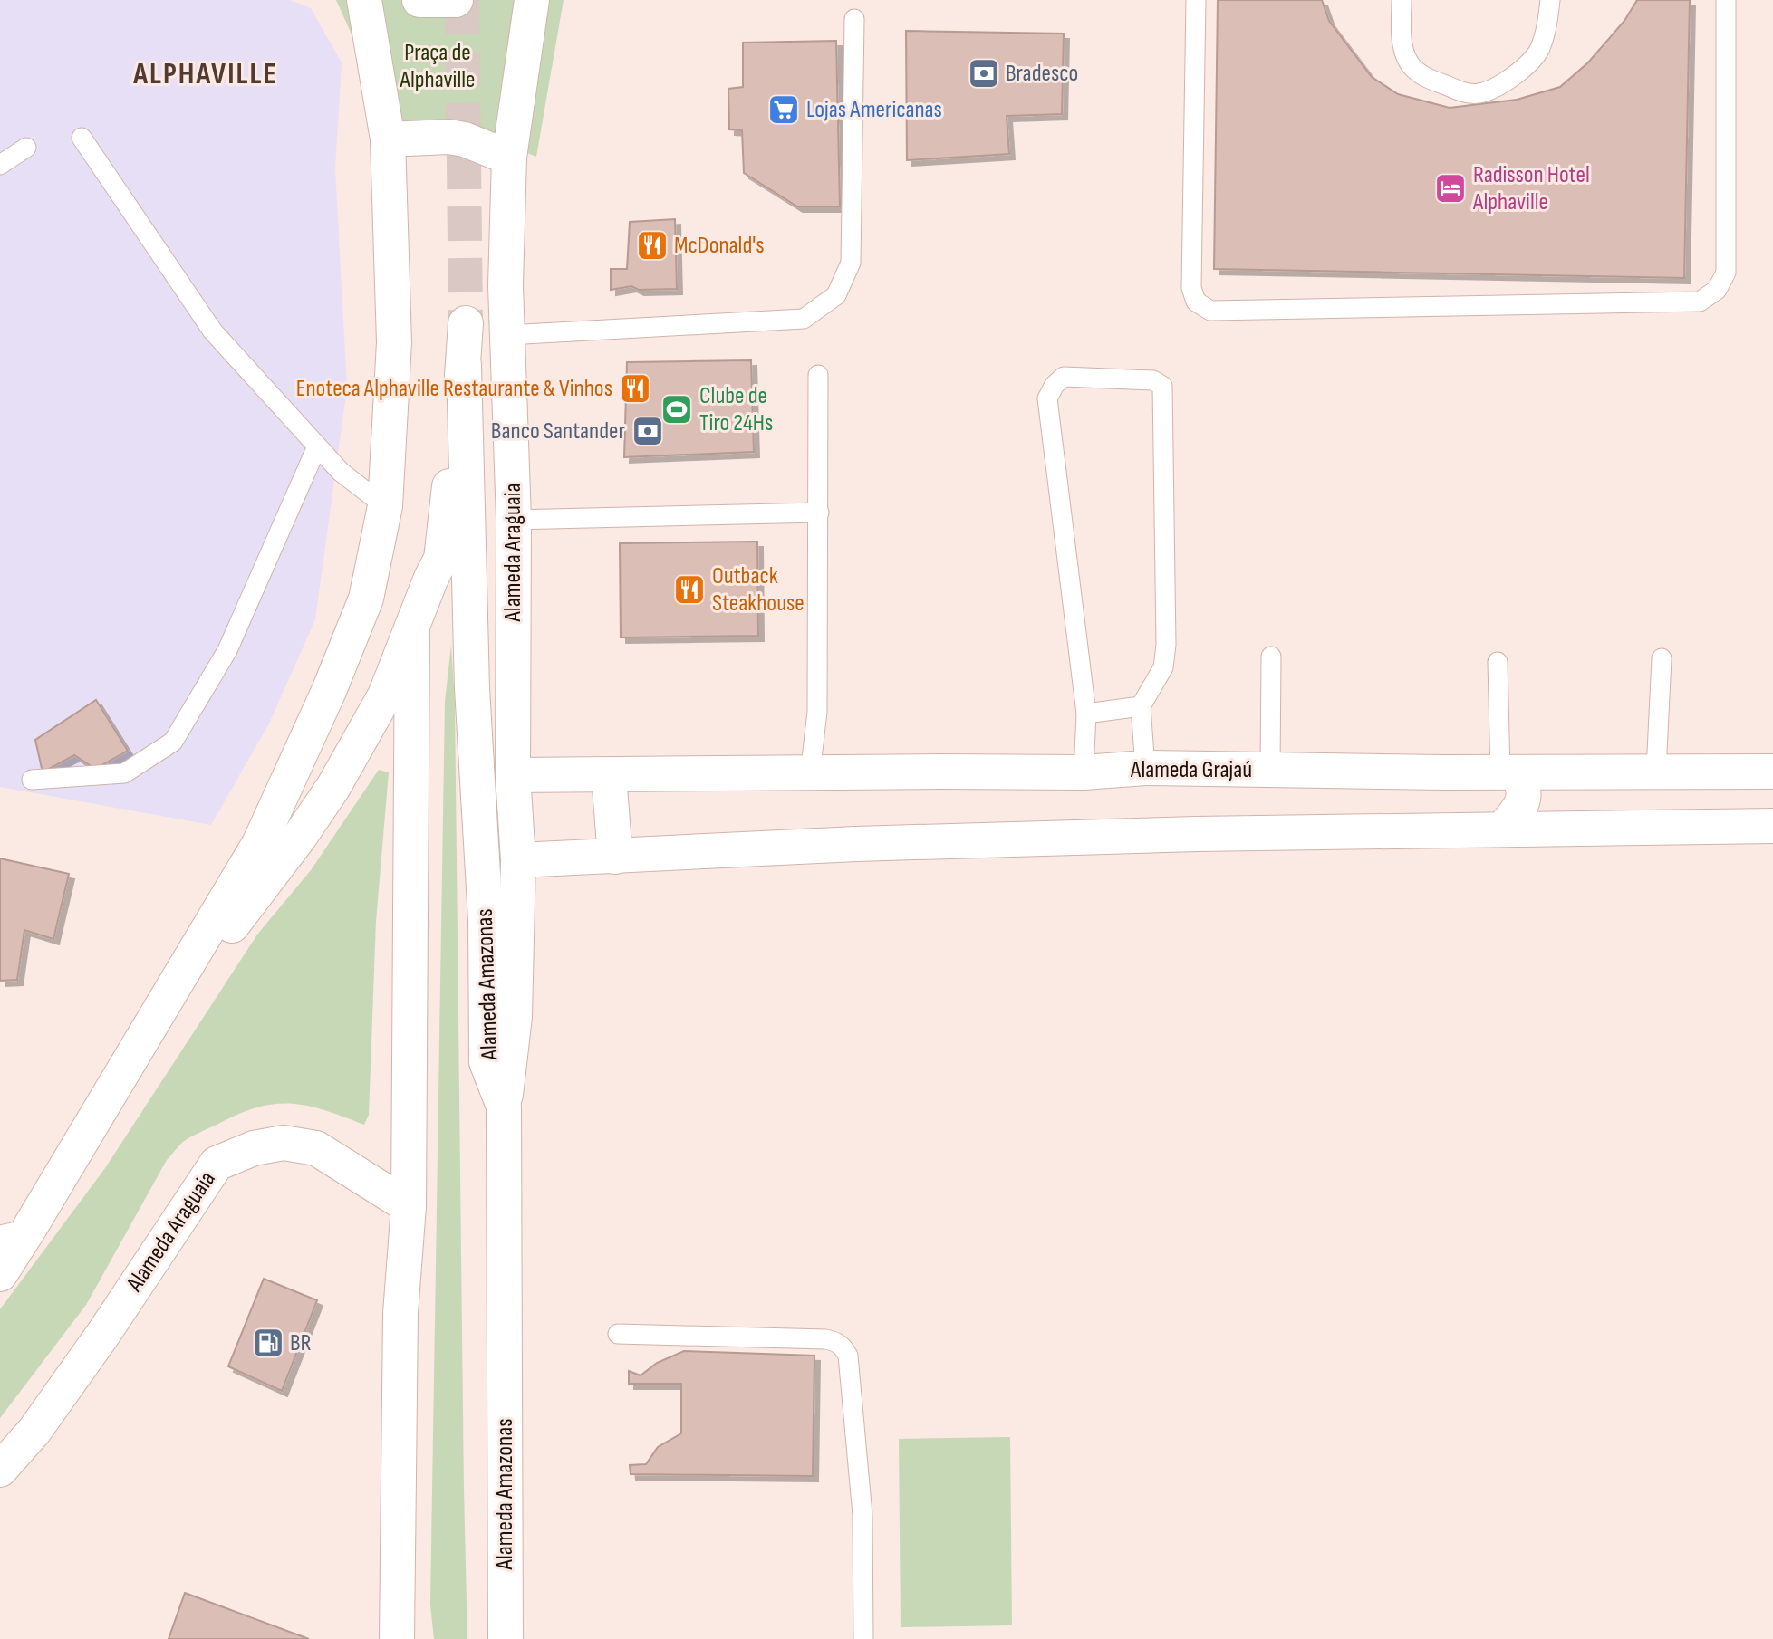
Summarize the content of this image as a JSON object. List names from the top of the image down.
{
  "streets": {
    "main road": ["Alameda Araguaia", "Alameda Grajaú", "Alameda Amazonas"]
  },
  "crossings": [
    ["Alameda Araguaia", "Alameda Grajaú"],
    ["Alameda Araguaia", "Alameda Amazonas"]
  ],
  "districts": ["ALPHAVILLE"],
  "parks": ["Praça de Alphaville"],
  "places": {
    "bank": ["Bradesco", "Banco Santander"],
    "supermarket": ["Lojas Americanas"],
    "hotel": ["Radisson Hotel Alphaville"],
    "restaurant": ["McDonald's", "Enoteca Alphaville Restaurante & Vinhos", "Outback Steakhouse"],
    "sports": ["Clube de Tiro 24Hs"],
    "fuel station": ["BR"]
  }
}
